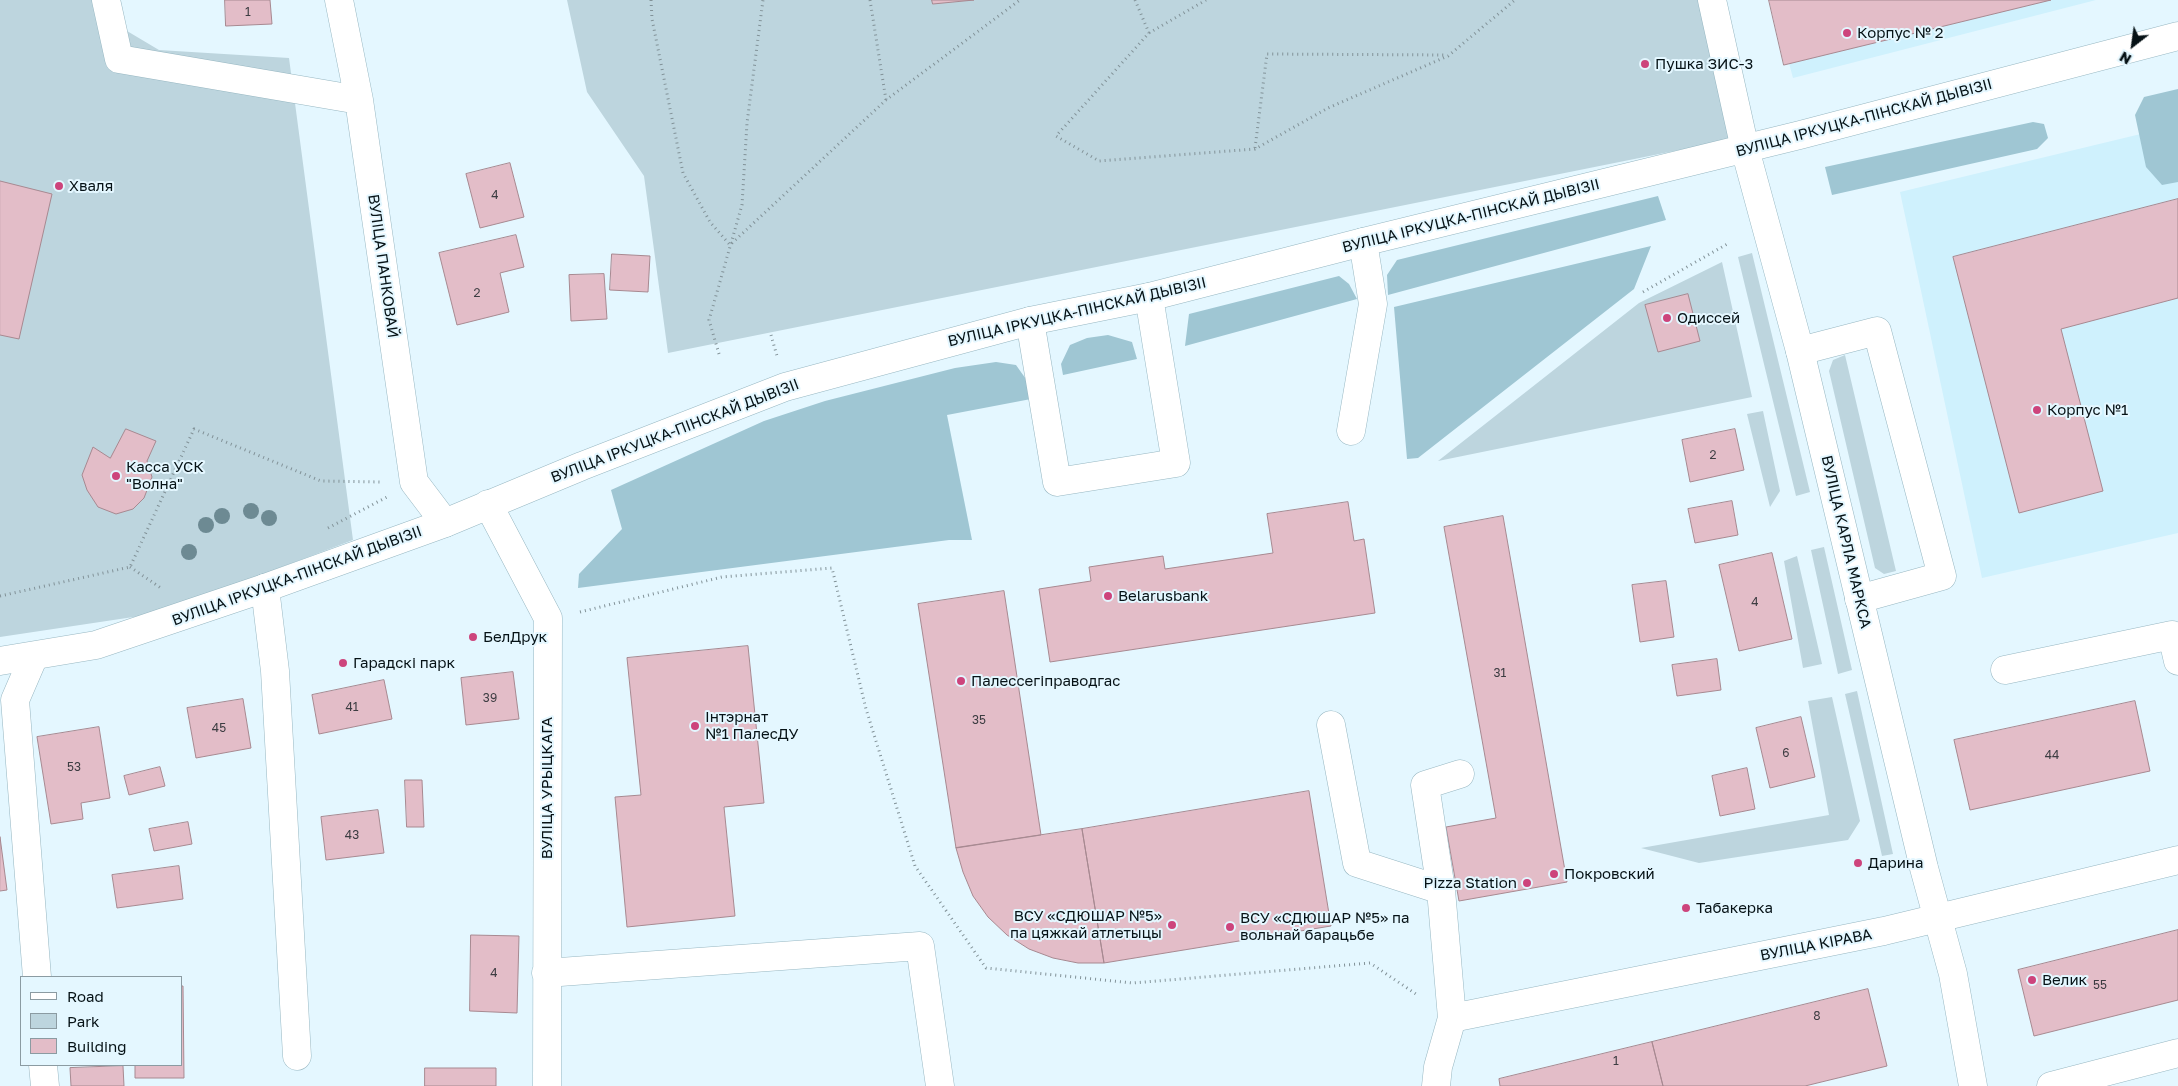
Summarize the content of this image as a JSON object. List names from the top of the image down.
{
  "streets": {
    "main road": [
      "ВУЛІЦА ІРКУЦКА-ПІНСКАЙ ДЫВІЗІІ",
      "ВУЛІЦА ПАНКОВАЙ",
      "ВУЛІЦА КАРЛА МАРКСА",
      "ВУЛІЦА УРЫЦКАГА",
      "ВУЛІЦА КІРАВА"
    ]
  },
  "crossings": [
    ["ВУЛІЦА ІРКУЦКА-ПІНСКАЙ ДЫВІЗІІ", "ВУЛІЦА ПАНКОВАЙ"],
    ["ВУЛІЦА ІРКУЦКА-ПІНСКАЙ ДЫВІЗІІ", "ВУЛІЦА КАРЛА МАРКСА"],
    ["ВУЛІЦА ІРКУЦКА-ПІНСКАЙ ДЫВІЗІІ", "ВУЛІЦА УРЫЦКАГА"],
    ["ВУЛІЦА КАРЛА МАРКСА", "ВУЛІЦА КІРАВА"]
  ],
  "places": [
    "Корпус № 2",
    "Пушка ЗИС-3",
    "Хваля",
    "Одиссей",
    "Корпус №1",
    "Касса УСК \"Волна\"",
    "Belarusbank",
    "БелДрук",
    "Гарадскі парк",
    "Палессегіправодгас",
    "Інтэрнат №1 ПалесДУ",
    "Дарина",
    "Покровский",
    "Pizza Station",
    "Табакерка",
    "ВСУ «СДЮШАР №5» па цяжкай атлетыцы",
    "ВСУ «СДЮШАР №5» па вольнай барацьбе",
    "Велик"
  ],
  "house_numbers": [
    "1",
    "4",
    "2",
    "2",
    "4",
    "31",
    "39",
    "41",
    "35",
    "45",
    "6",
    "44",
    "53",
    "43",
    "4",
    "55",
    "8",
    "1"
  ],
  "legend": ["Road", "Park", "Building"],
  "north": "bottom left"
}
